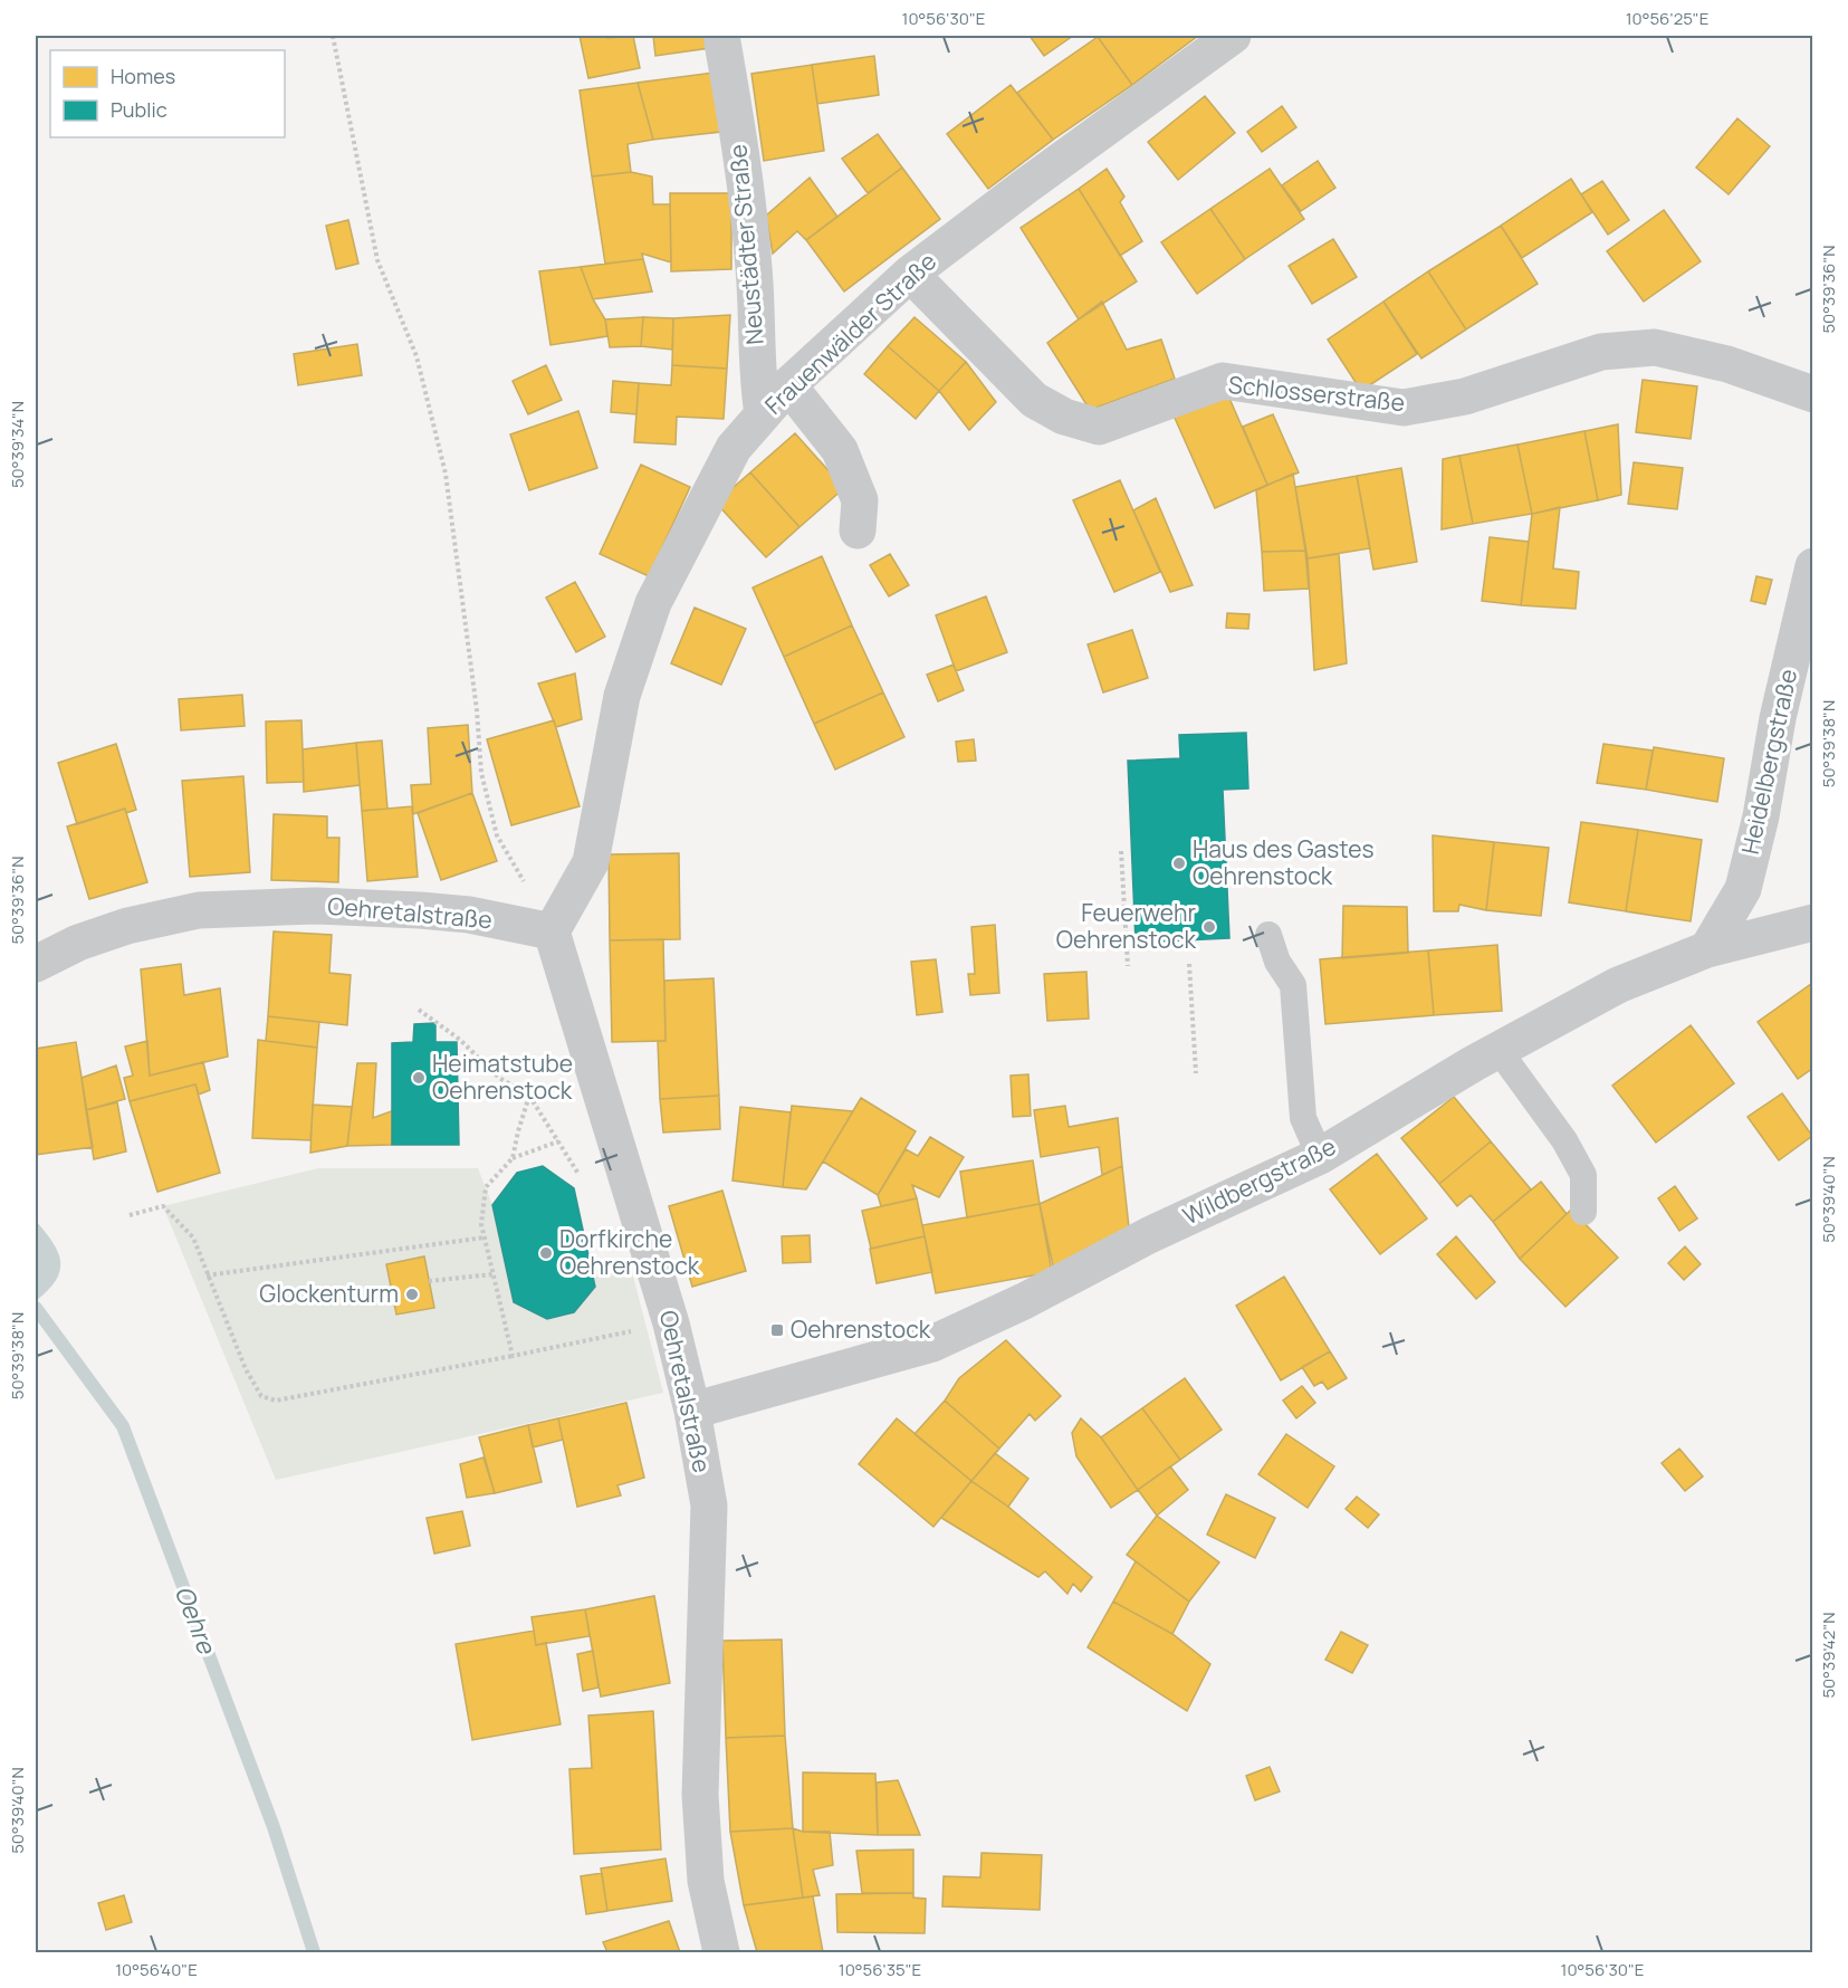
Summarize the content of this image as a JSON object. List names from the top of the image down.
{
  "streets": {
    "street": [
      "Neustädter Straße",
      "Frauenwälder Straße",
      "Schlosserstraße",
      "Heidelbergstraße",
      "Oehretalstraße",
      "Wildbergstraße"
    ]
  },
  "crossings": [
    ["Neustädter Straße", "Frauenwälder Straße"],
    ["Frauenwälder Straße", "Schlosserstraße"],
    ["Frauenwälder Straße", "Oehretalstraße"],
    ["Heidelbergstraße", "Wildbergstraße"],
    ["Oehretalstraße", "Wildbergstraße"]
  ],
  "water": ["Oehre"],
  "places": {
    "other": [
      "Haus des Gastes Oehrenstock",
      "Feuerwehr Oehrenstock",
      "Heimatstube Oehrenstock",
      "Dorfkirche Oehrenstock",
      "Glockenturm"
    ],
    "transit": ["Oehrenstock"]
  },
  "legend": ["Homes", "Public"],
  "coordinates": [
    "10°56'30\"E",
    "10°56'25\"E",
    "50°39'36\"N",
    "50°39'34\"N",
    "50°39'38\"N",
    "50°39'40\"N",
    "50°39'42\"N",
    "10°56'40\"E",
    "10°56'35\"E"
  ]
}
